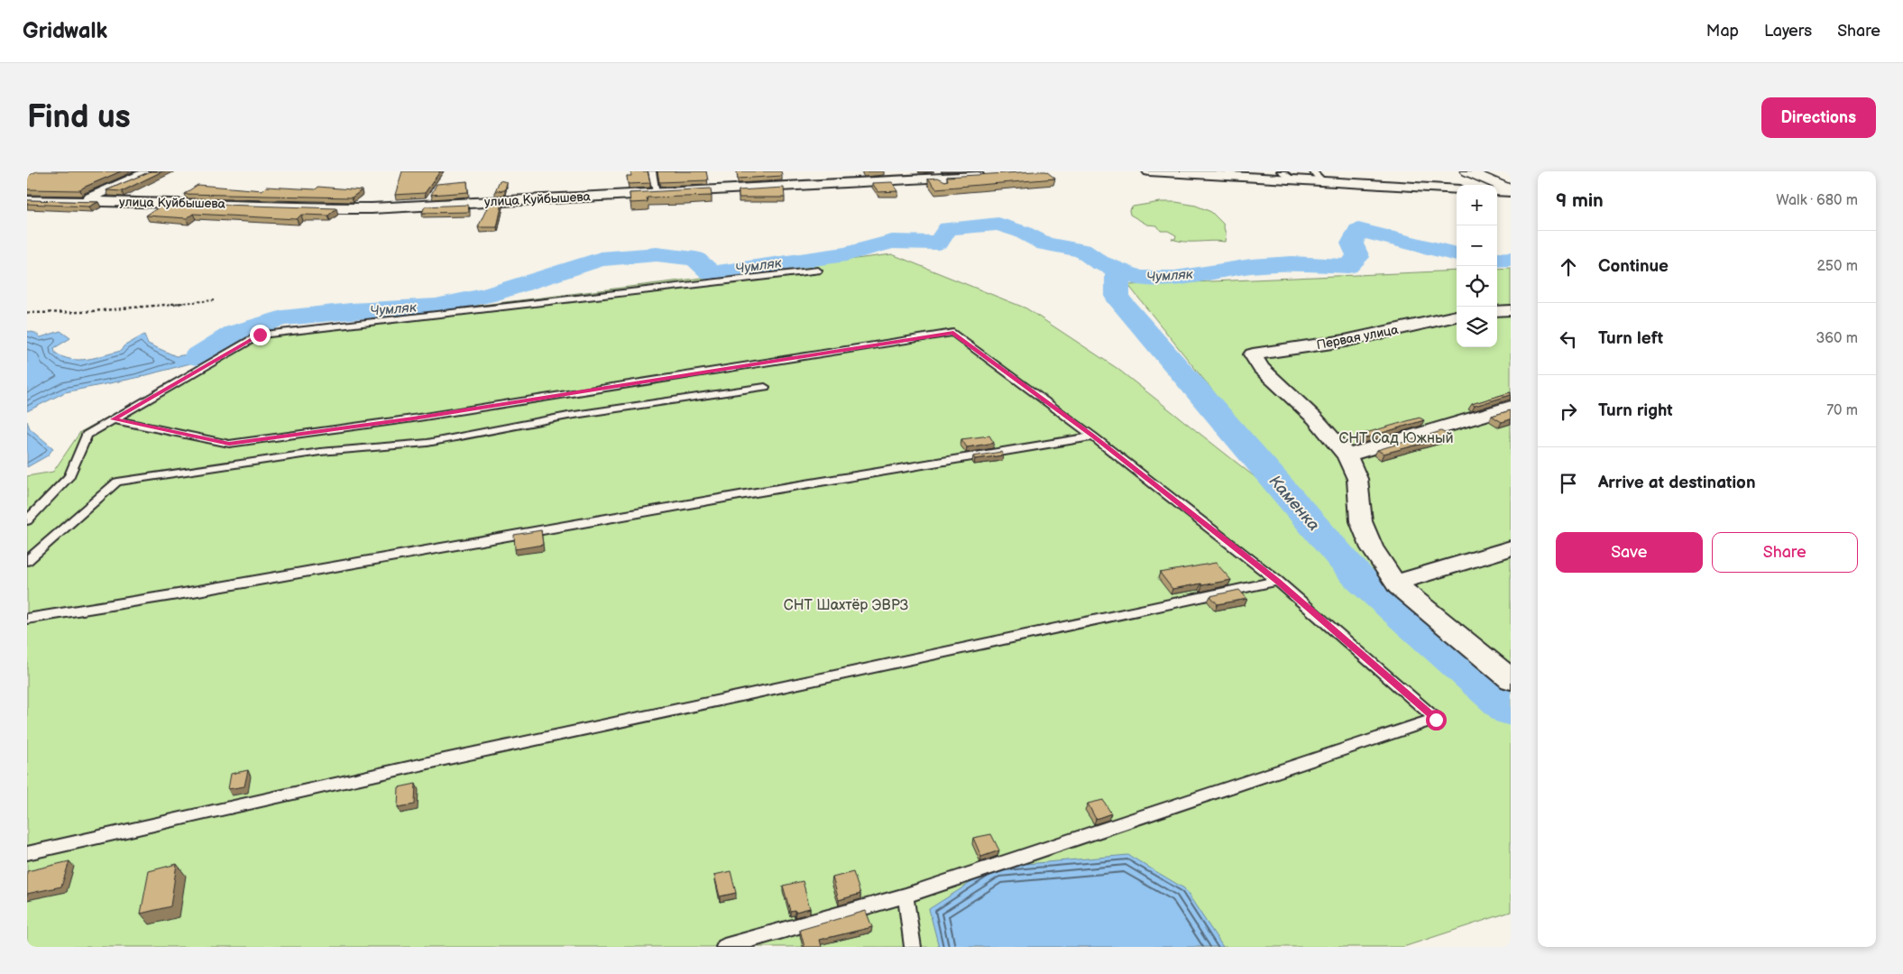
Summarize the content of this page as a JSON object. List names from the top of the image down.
{
  "streets": {
    "street": ["улица Куйбышева", "Первая улица"]
  },
  "water": ["Чумляк", "Каменка"],
  "parks": ["СНТ Сад Южный", "СНТ Шахтёр ЭВРЗ"],
  "page": {
    "header": "Gridwalk",
    "nav": ["Map", "Layers", "Share"],
    "buttons": [
      "Directions",
      ["Save", "Share"]
    ],
    "title": "Find us",
    "heading": ["9 min", "Walk · 680 m"],
    "map_buttons": ["+", "−"],
    "list": [
      ["Continue", "250 m"],
      ["Turn left", "360 m"],
      ["Turn right", "70 m"],
      "Arrive at destination"
    ]
  }
}
